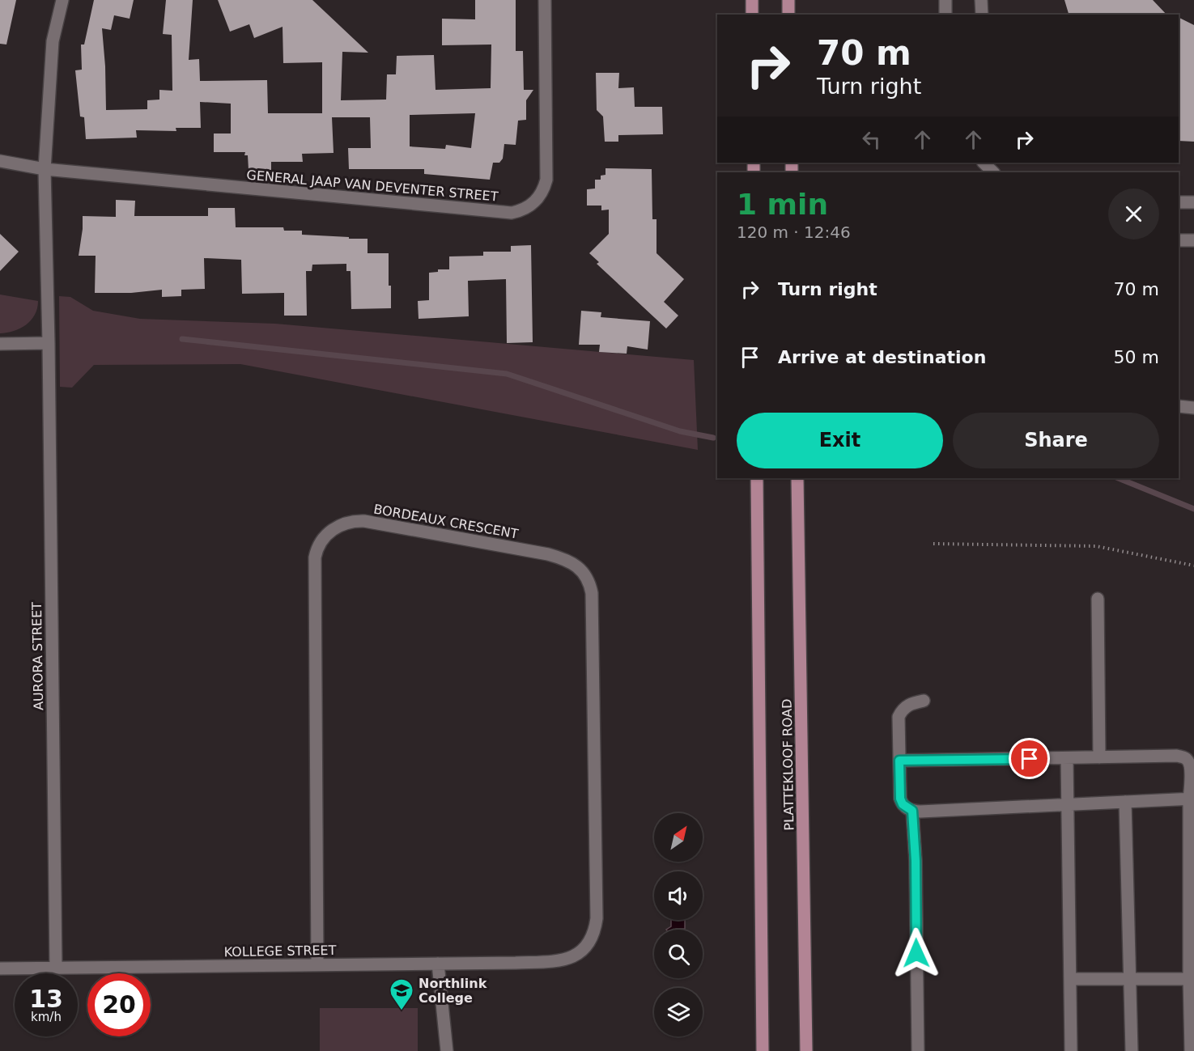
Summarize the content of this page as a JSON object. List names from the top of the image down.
{
  "streets": {
    "main road": ["PLATTEKLOOF ROAD"],
    "street": [
      "GENERAL JAAP VAN DEVENTER STREET",
      "BORDEAUX CRESCENT",
      "AURORA STREET",
      "KOLLEGE STREET"
    ]
  },
  "crossings": [
    ["GENERAL JAAP VAN DEVENTER STREET", "AURORA STREET"],
    ["BORDEAUX CRESCENT", "KOLLEGE STREET"],
    ["AURORA STREET", "KOLLEGE STREET"]
  ],
  "places": {
    "school or university": ["Northlink College"]
  },
  "north": "top right",
  "page": {
    "turn": ["70 m", "Turn right"],
    "heading": ["1 min", "120 m · 12:46"],
    "list": [
      {
        "name": "Turn right",
        "value": "70 m"
      },
      {
        "name": "Arrive at destination",
        "value": "50 m"
      }
    ],
    "buttons": ["Exit", "Share"],
    "speed": "13 km/h",
    "limit": "20"
  }
}
